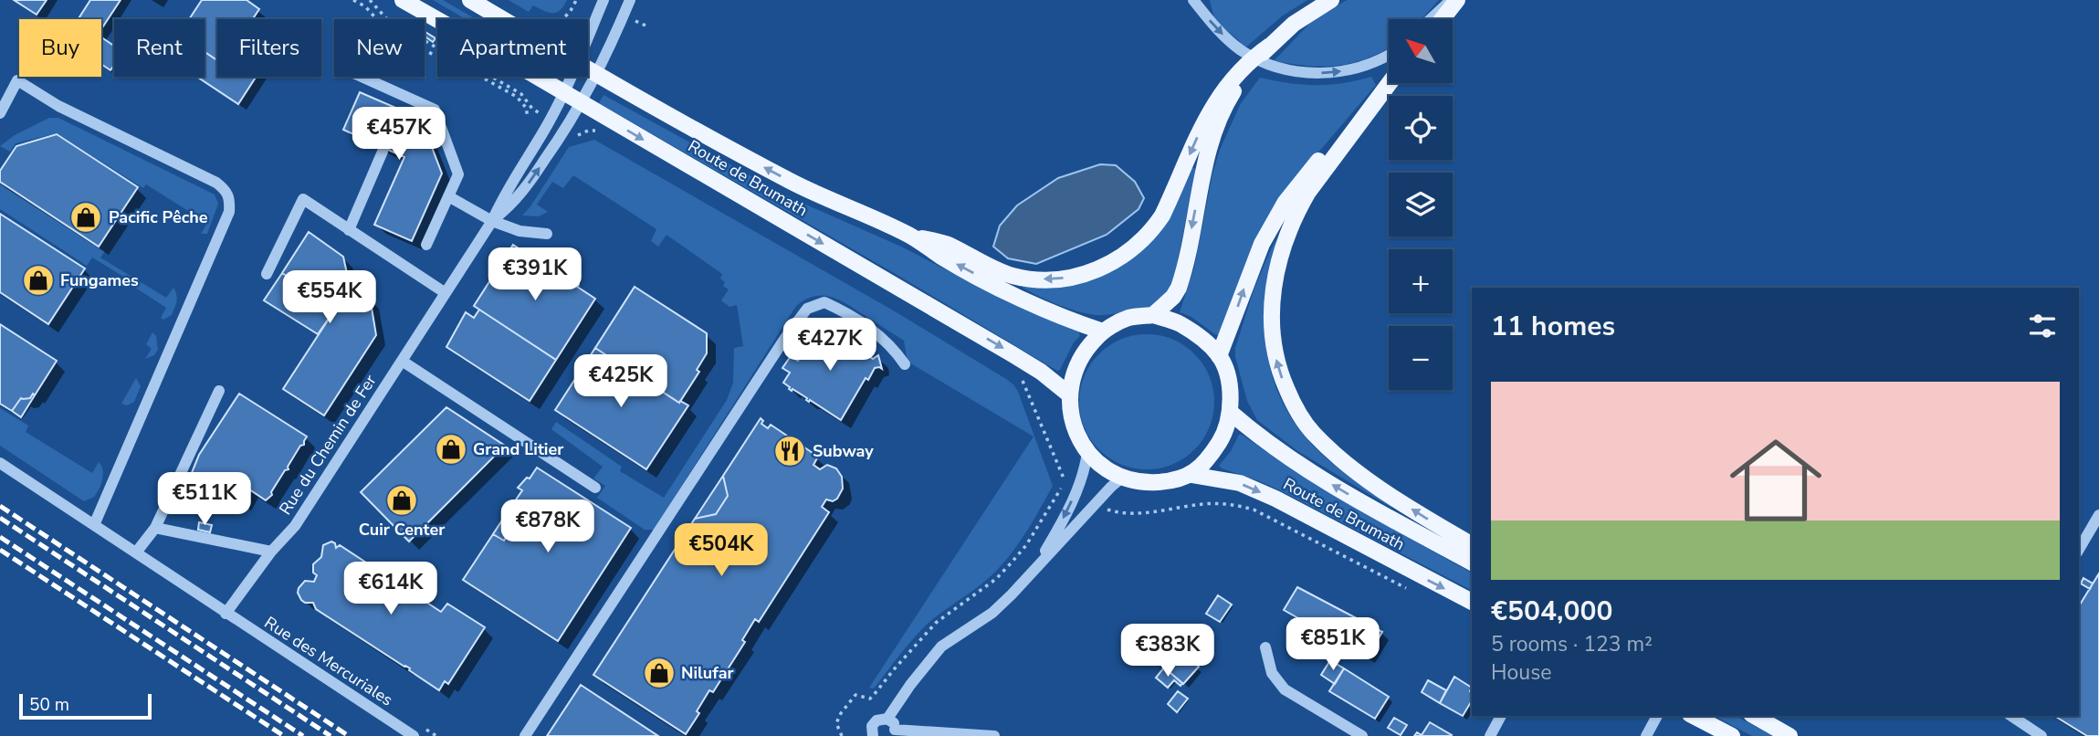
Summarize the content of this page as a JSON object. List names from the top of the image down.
{
  "streets": {
    "main road": ["Route de Brumath"],
    "street": ["Rue du Chemin de Fer", "Rue des Mercuriales"]
  },
  "crossings": [
    ["Rue du Chemin de Fer", "Rue des Mercuriales"]
  ],
  "places": {
    "shop": [
      "Pacific Pêche",
      "Fungames",
      "Grand Litier",
      "Cuir Center",
      "Nilufar"
    ],
    "restaurant": ["Subway"]
  },
  "scale_bar": "50 m",
  "north": "top left",
  "page": {
    "map_buttons": ["+", "−"],
    "chip": [
      "Buy",
      "Rent",
      "Filters",
      "New",
      "Apartment"
    ],
    "price": [
      "€457K",
      "€391K",
      "€554K",
      "€427K",
      "€425K",
      "€511K",
      "€878K",
      "€504K",
      "€614K",
      "€851K",
      "€383K"
    ],
    "heading": "11 homes",
    "list": [
      {
        "name": "€504,000",
        "note": "5 rooms · 123 m² · House"
      }
    ],
    "scale": "50 m"
  }
}
